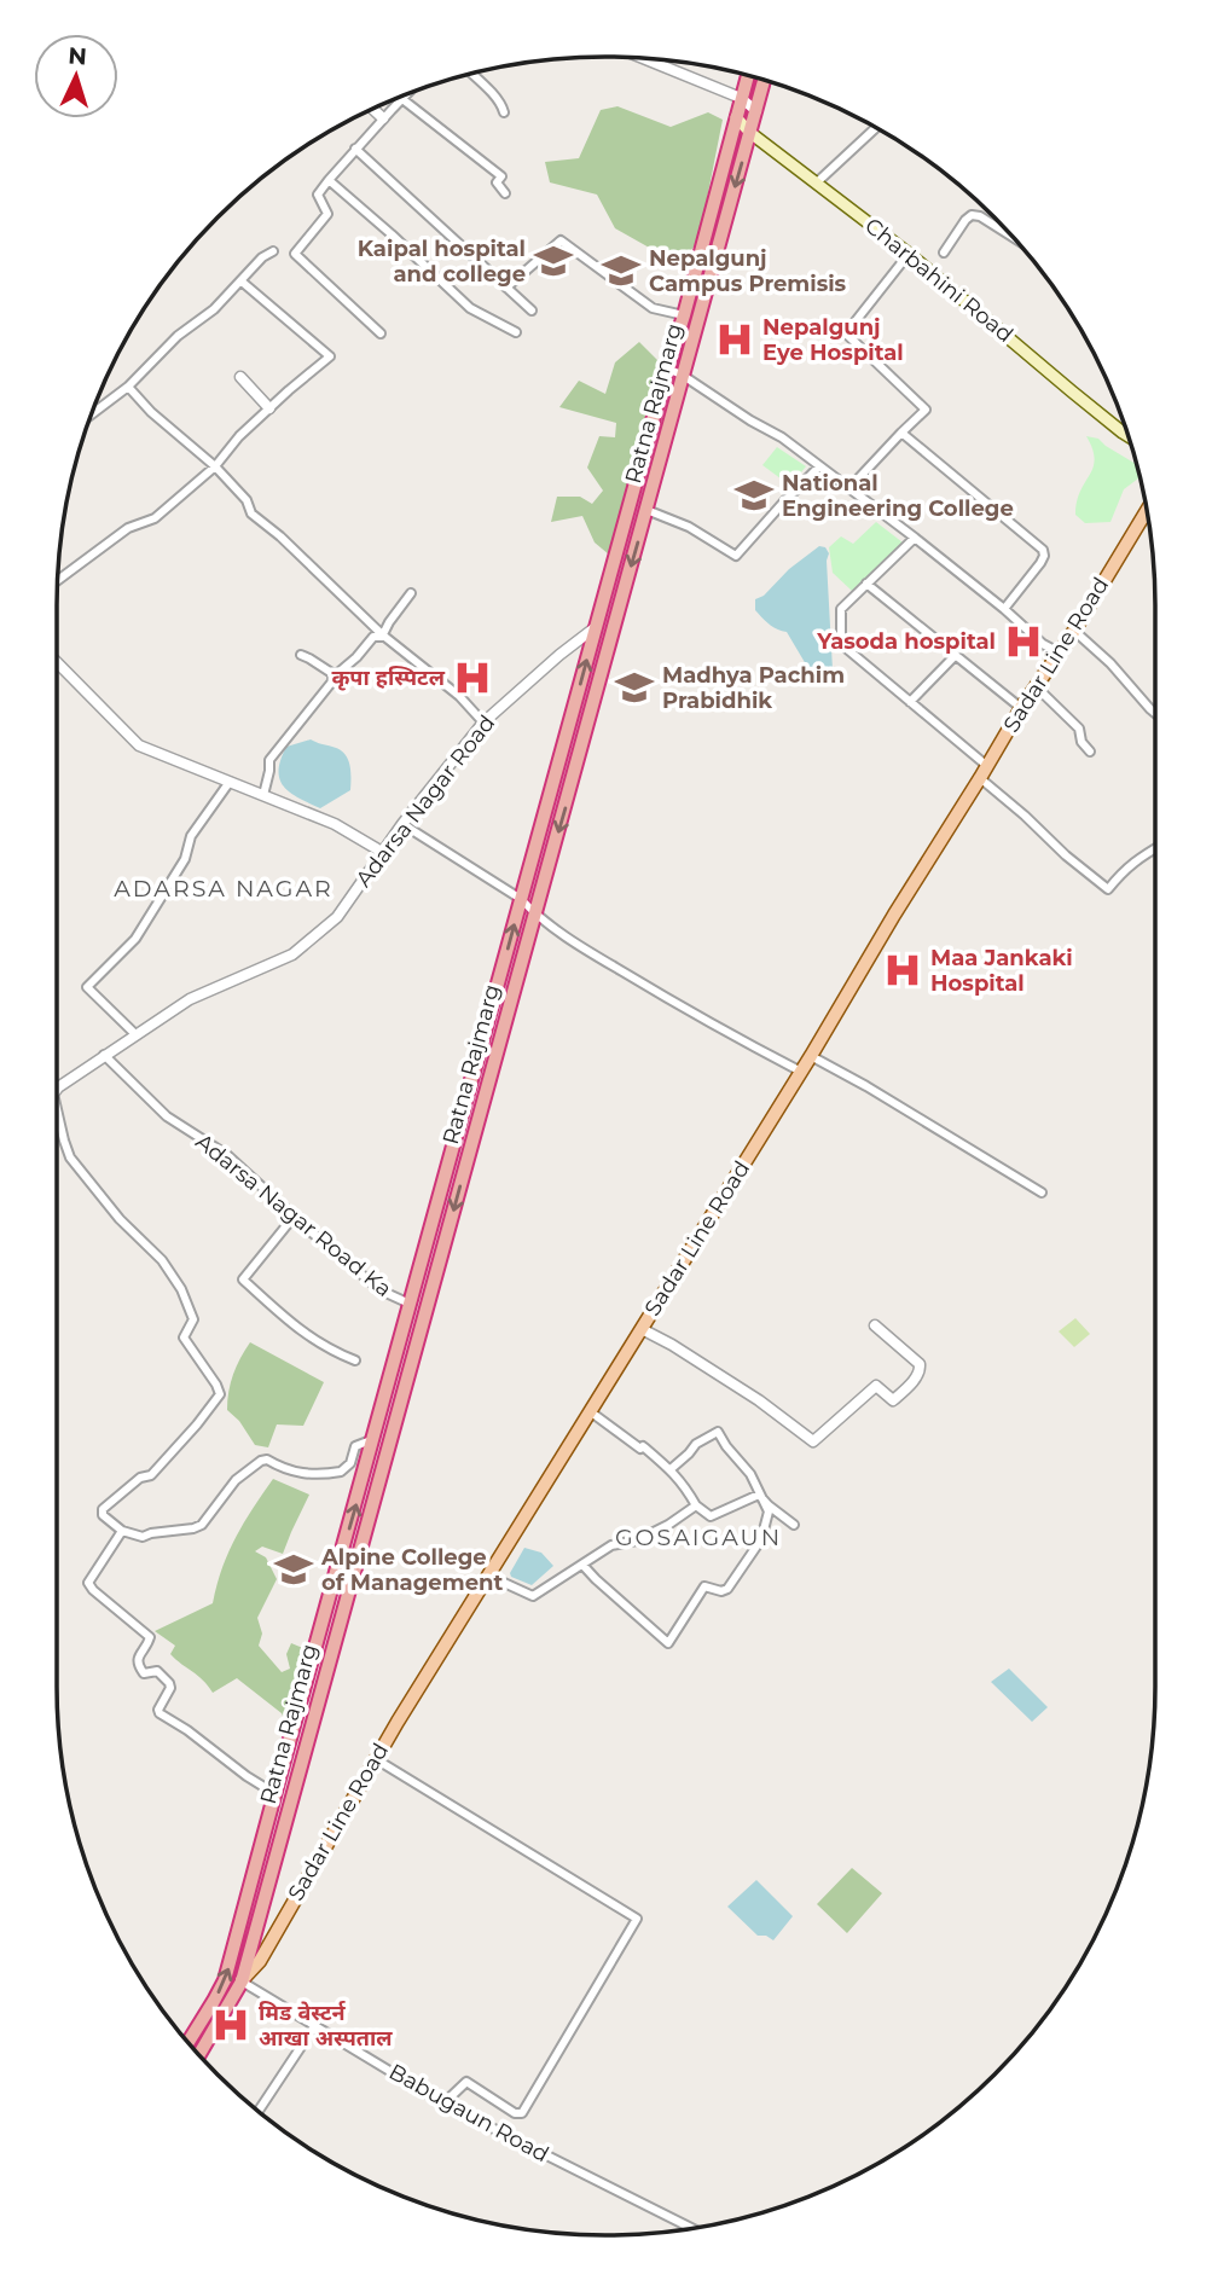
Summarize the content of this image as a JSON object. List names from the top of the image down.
{
  "streets": {
    "highway": ["Ratna Rajmarg"],
    "main road": ["Charbahini Road", "Sadar Line Road"],
    "street": ["Adarsa Nagar Road", "Adarsa Nagar Road Ka", "Babugaun Road"]
  },
  "crossings": [
    ["Charbahini Road", "Ratna Rajmarg"],
    ["Ratna Rajmarg", "Sadar Line Road"],
    ["Ratna Rajmarg", "Adarsa Nagar Road"],
    ["Ratna Rajmarg", "Adarsa Nagar Road Ka"],
    ["Ratna Rajmarg", "Babugaun Road"],
    ["Sadar Line Road", "Babugaun Road"],
    ["Adarsa Nagar Road", "Adarsa Nagar Road Ka"]
  ],
  "districts": ["ADARSA NAGAR", "GOSAIGAUN"],
  "places": {
    "school or university": [
      "Kaipal hospital and college",
      "Nepalgunj Campus Premisis",
      "National Engineering College",
      "Madhya Pachim Prabidhik",
      "Alpine College of Management"
    ],
    "hospital": [
      "Nepalgunj Eye Hospital",
      "Yasoda hospital",
      "कृपा हस्पिटल",
      "Maa Jankaki Hospital",
      "मिड वेस्टर्न आखा अस्पताल"
    ]
  },
  "north": "top"
}
